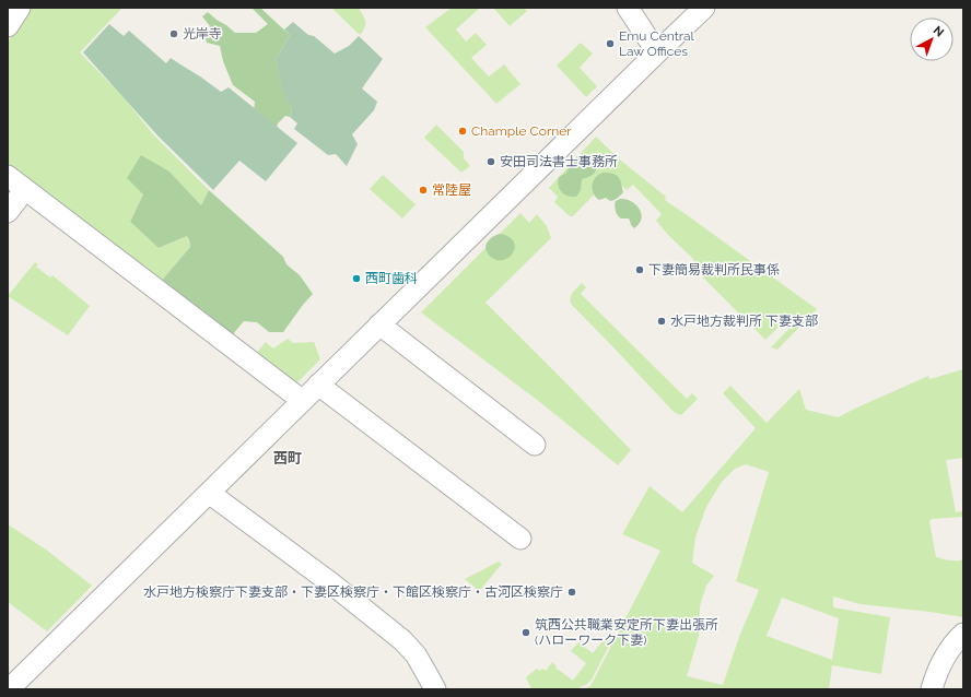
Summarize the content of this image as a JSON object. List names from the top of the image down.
{
  "districts": ["西町"],
  "places": [
    "光岸寺",
    "Emu Central Law Offices",
    "Chample Corner",
    "安田司法書士事務所",
    "常陸屋",
    "下妻簡易裁判所民事係",
    "西町歯科",
    "水戸地方裁判所 下妻支部",
    "水戸地方検察庁下妻支部・下妻区検察庁・下館区検察庁・古河区検察庁",
    "筑西公共職業安定所下妻出張所 (ハローワーク下妻)"
  ],
  "north": "top right"
}
